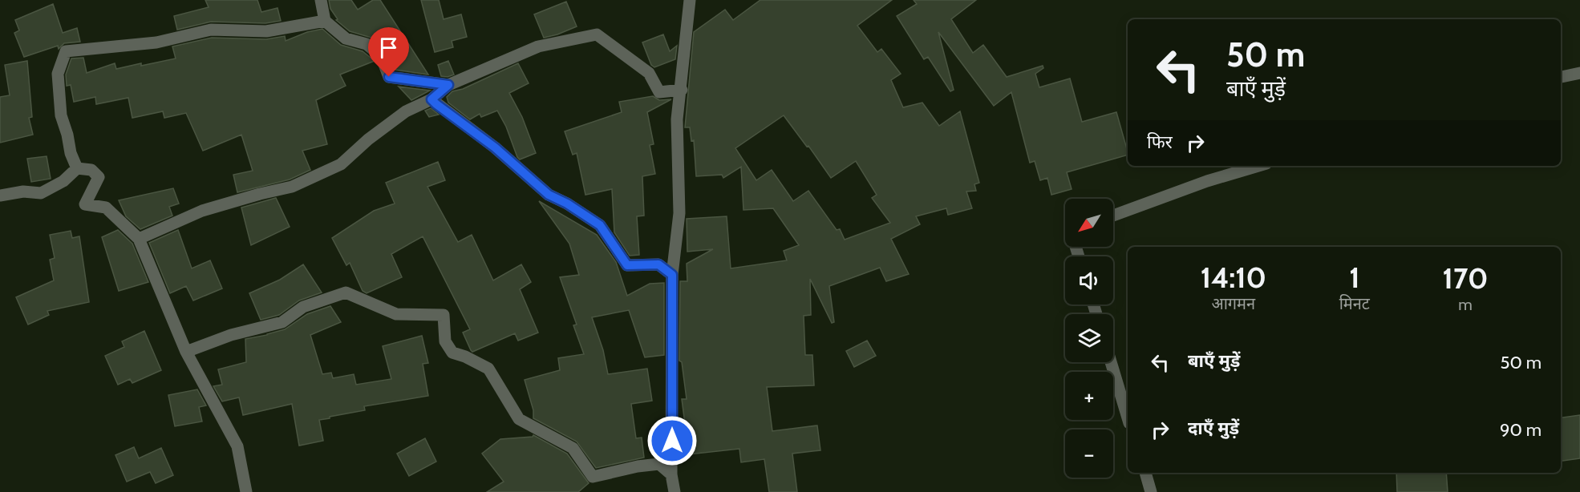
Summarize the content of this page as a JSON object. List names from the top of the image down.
{
  "north": "bottom left",
  "page": {
    "turn": ["50 m", "बाएँ मुड़ें"],
    "then": "फिर",
    "map_buttons": ["+", "−"],
    "eta": [
      "14:10",
      "आगमन",
      "1",
      "मिनट",
      "170",
      "m"
    ],
    "list": [
      {
        "name": "बाएँ मुड़ें",
        "value": "50 m"
      },
      {
        "name": "दाएँ मुड़ें",
        "value": "90 m"
      }
    ]
  }
}
